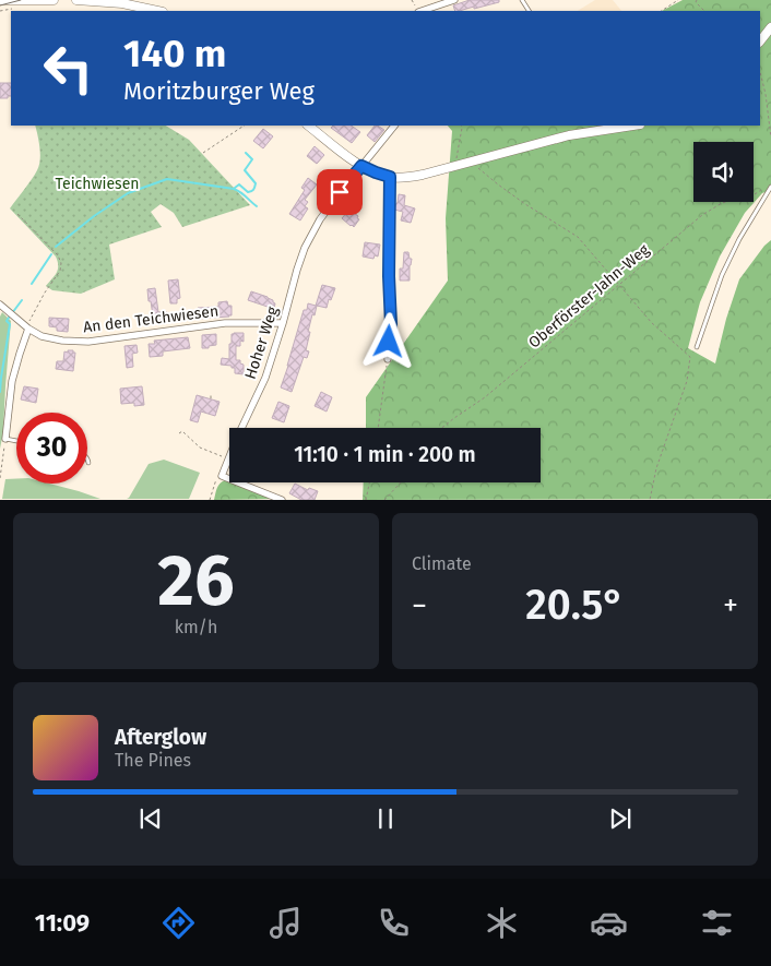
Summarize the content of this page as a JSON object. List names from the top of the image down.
{
  "streets": {
    "street": ["An den Teichwiesen", "Hoher Weg"],
    "path": ["Oberförster-Jahn-Weg"]
  },
  "crossings": [
    ["An den Teichwiesen", "Hoher Weg"]
  ],
  "parks": ["Teichwiesen"],
  "page": {
    "turn": ["140 m", "Moritzburger Weg"],
    "limit": "30",
    "trip": "11:10 · 1 min · 200 m",
    "tile": [
      ["26", "km/h"],
      "Climate"
    ],
    "heat": ["−", "20.5°", "+"],
    "song": ["Afterglow", "The Pines"],
    "tabs": "11:09"
  }
}
